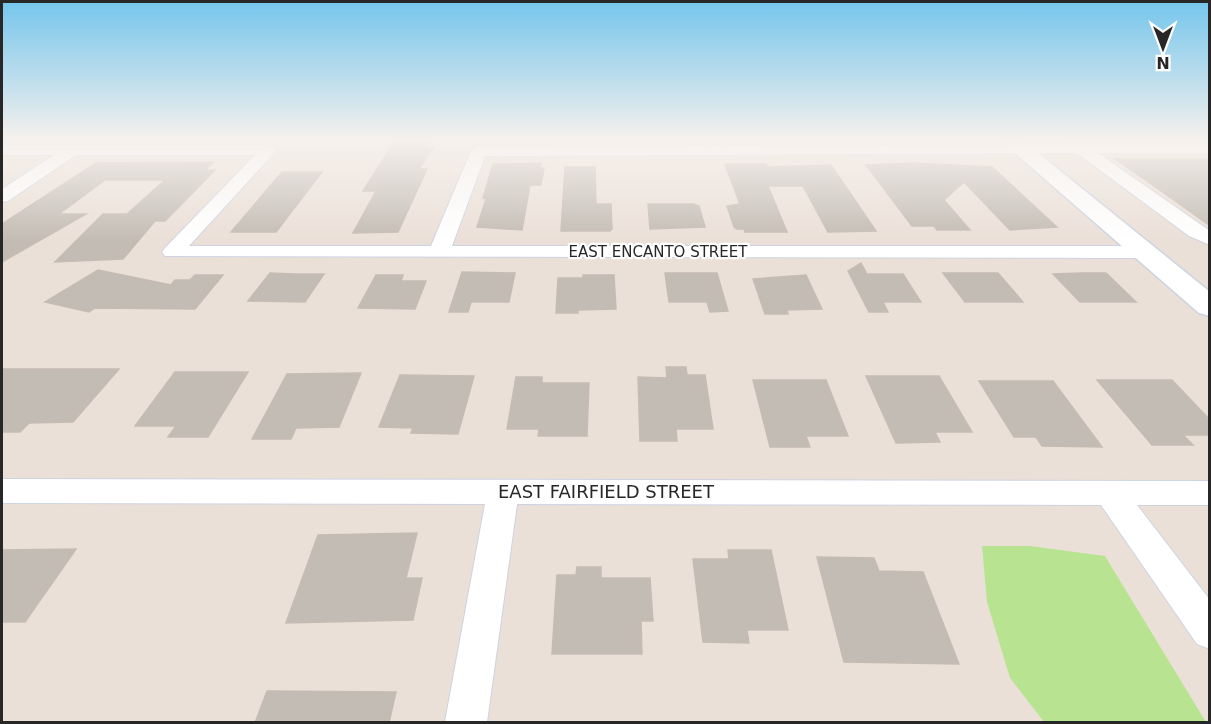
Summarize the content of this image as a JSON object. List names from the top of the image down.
{
  "streets": {
    "street": ["EAST ENCANTO STREET", "EAST FAIRFIELD STREET"]
  },
  "north": "bottom"
}
